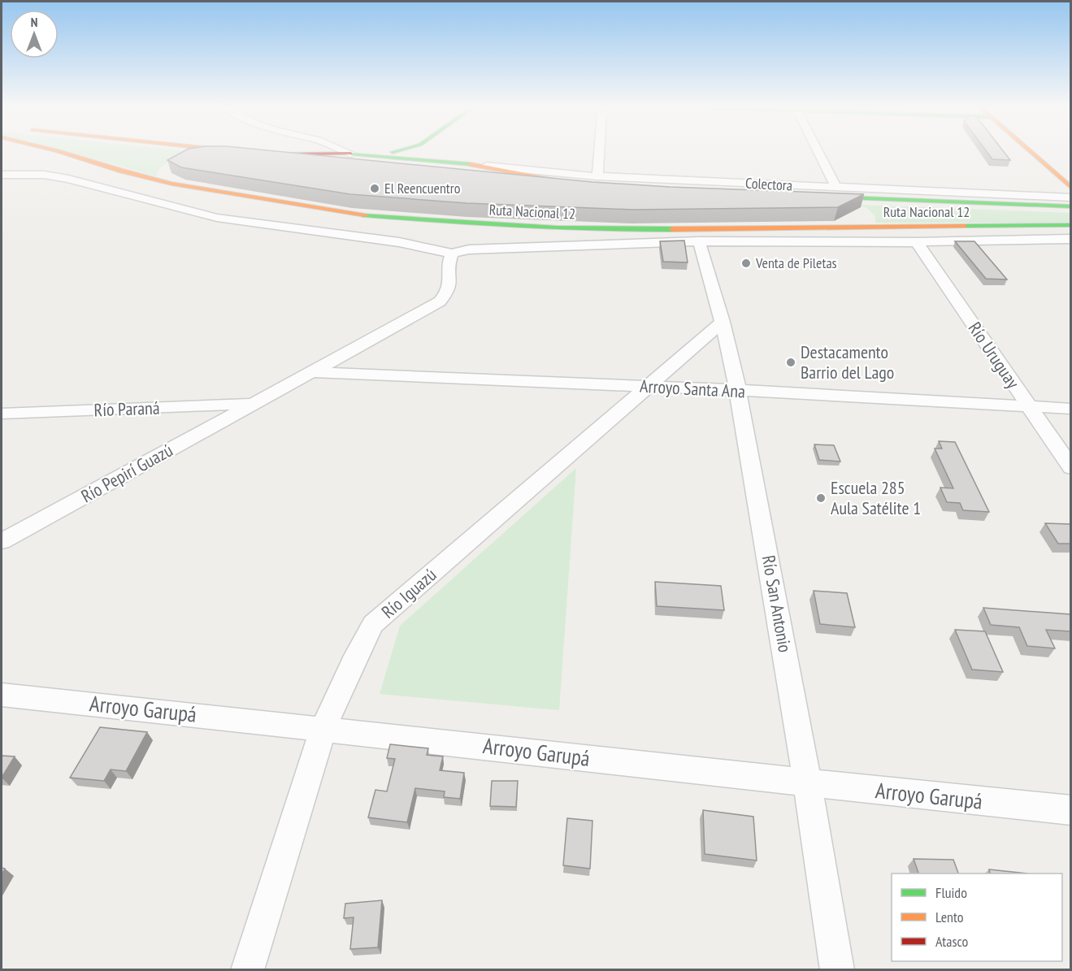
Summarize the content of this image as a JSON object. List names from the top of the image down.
{
  "streets": {
    "main road": ["Colectora", "Ruta Nacional 12"],
    "street": [
      "Río Uruguay",
      "Arroyo Santa Ana",
      "Río Paraná",
      "Río Pepirí Guazú",
      "Río Iguazú",
      "Río San Antonio",
      "Arroyo Garupá"
    ]
  },
  "crossings": [
    ["Colectora", "Ruta Nacional 12"],
    ["Río Uruguay", "Arroyo Santa Ana"],
    ["Arroyo Santa Ana", "Río Pepirí Guazú"],
    ["Arroyo Santa Ana", "Río Iguazú"],
    ["Arroyo Santa Ana", "Río San Antonio"],
    ["Río Paraná", "Río Pepirí Guazú"],
    ["Río Iguazú", "Río San Antonio"],
    ["Río Iguazú", "Arroyo Garupá"],
    ["Río San Antonio", "Arroyo Garupá"]
  ],
  "places": [
    "El Reencuentro",
    "Venta de Piletas",
    "Destacamento Barrio del Lago",
    "Escuela 285 Aula Satélite 1"
  ],
  "legend": ["Fluido", "Lento", "Atasco"],
  "north": "top"
}
